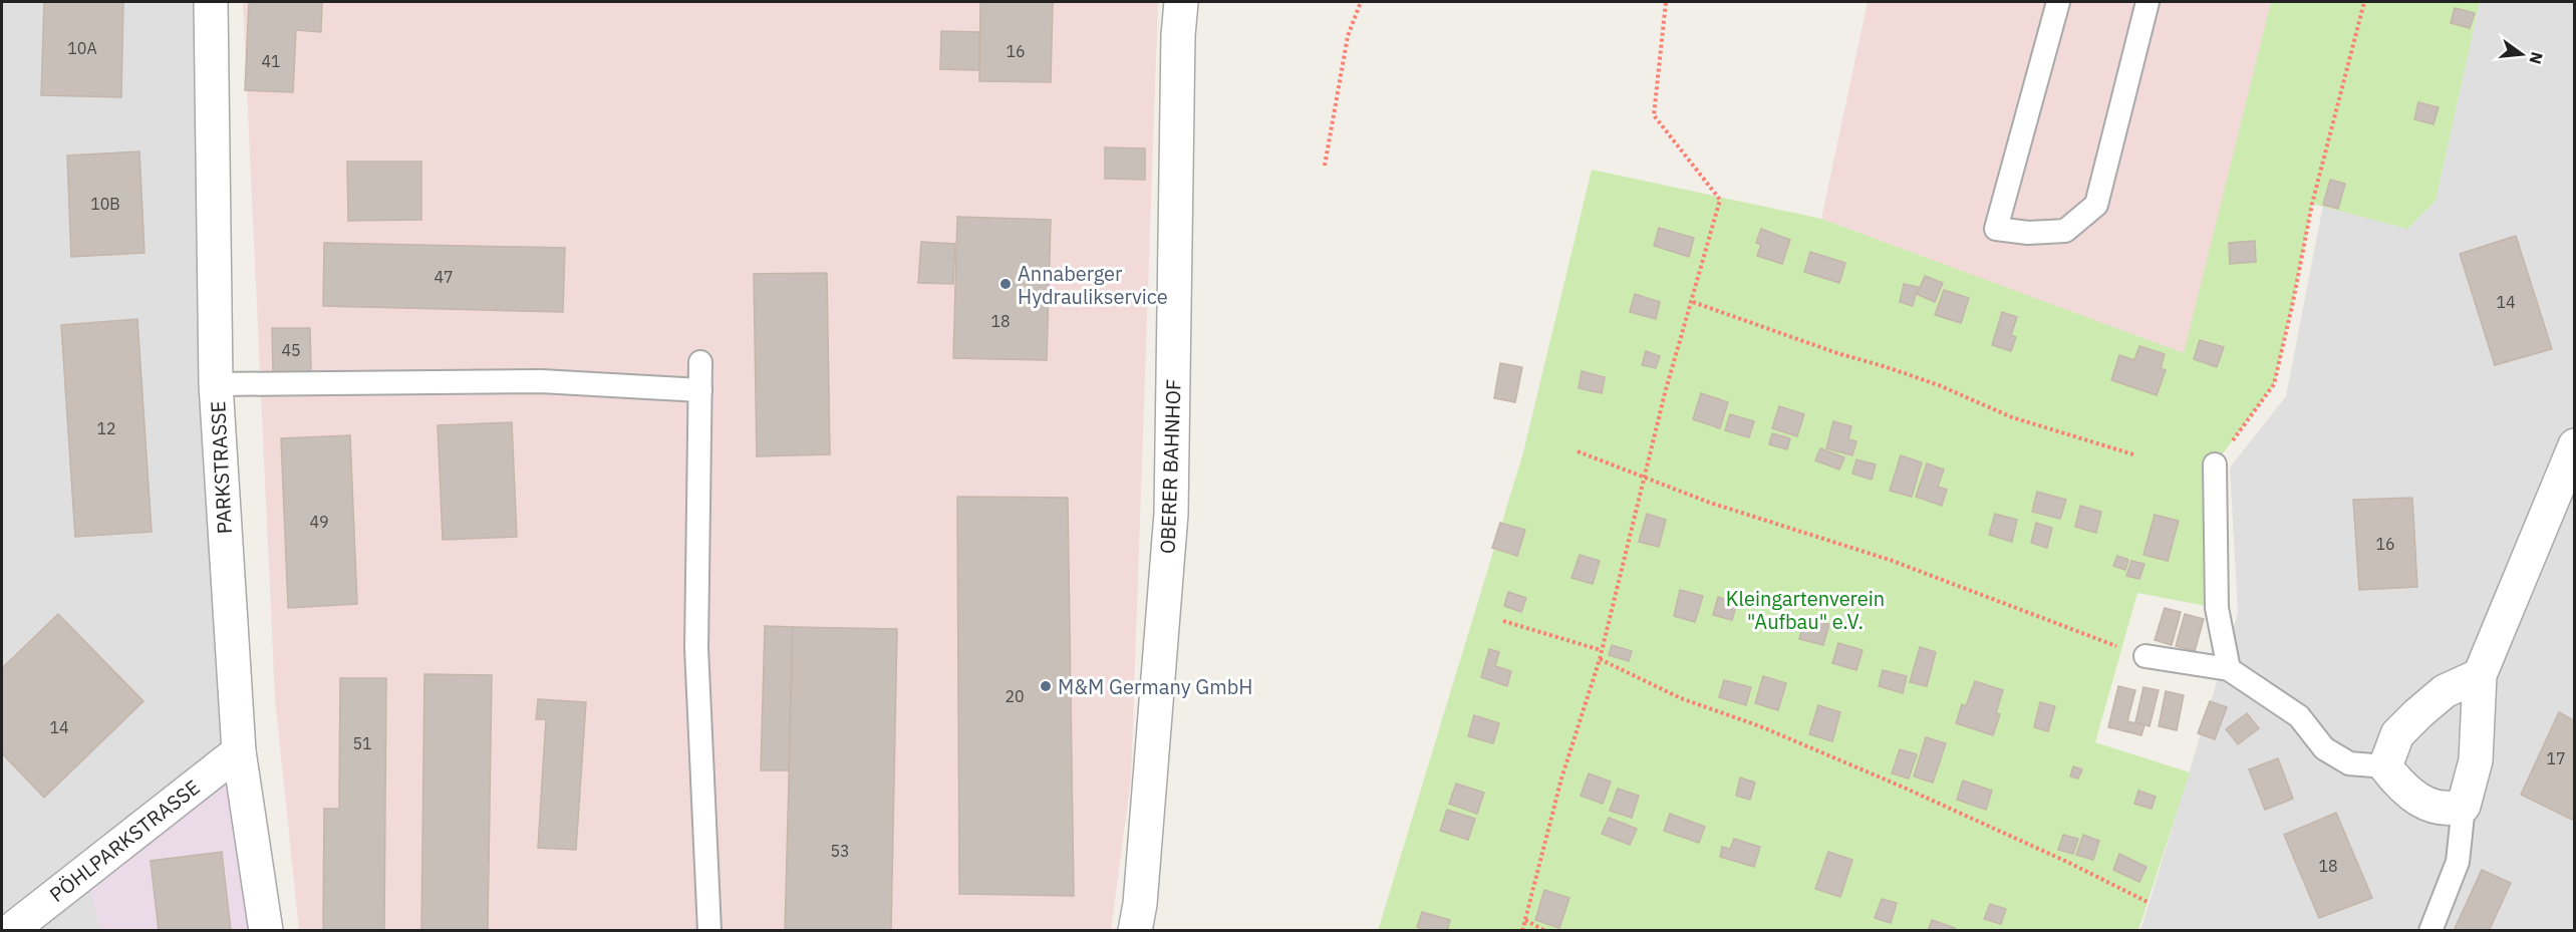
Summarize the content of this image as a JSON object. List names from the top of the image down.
{
  "streets": {
    "street": ["OBERER BAHNHOF", "PARKSTRASSE", "PÖHLPARKSTRASSE"]
  },
  "crossings": [
    ["PARKSTRASSE", "PÖHLPARKSTRASSE"]
  ],
  "parks": ["Kleingartenverein \"Aufbau\" e.V."],
  "places": ["Annaberger Hydraulikservice", "M&M Germany GmbH"],
  "house_numbers": [
    "10A",
    "16",
    "41",
    "10B",
    "47",
    "14",
    "18",
    "45",
    "12",
    "49",
    "16",
    "20",
    "14",
    "51",
    "17",
    "53",
    "18"
  ],
  "north": "right"
}
